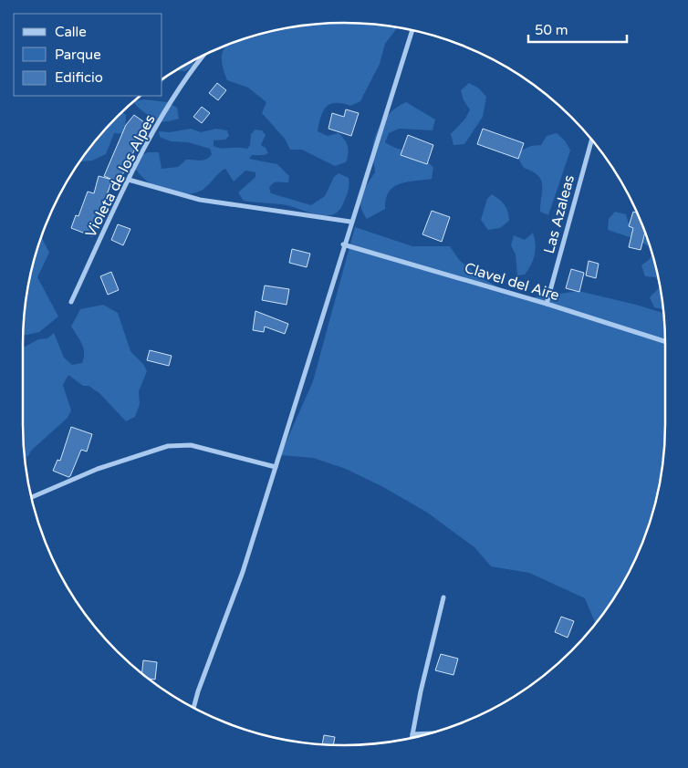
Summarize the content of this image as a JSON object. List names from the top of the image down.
{
  "streets": {
    "street": ["Violeta de los Alpes", "Las Azaleas", "Clavel del Aire"]
  },
  "crossings": [
    ["Las Azaleas", "Clavel del Aire"]
  ],
  "legend": ["Calle", "Parque", "Edificio"],
  "scale_bar": "50 m"
}
